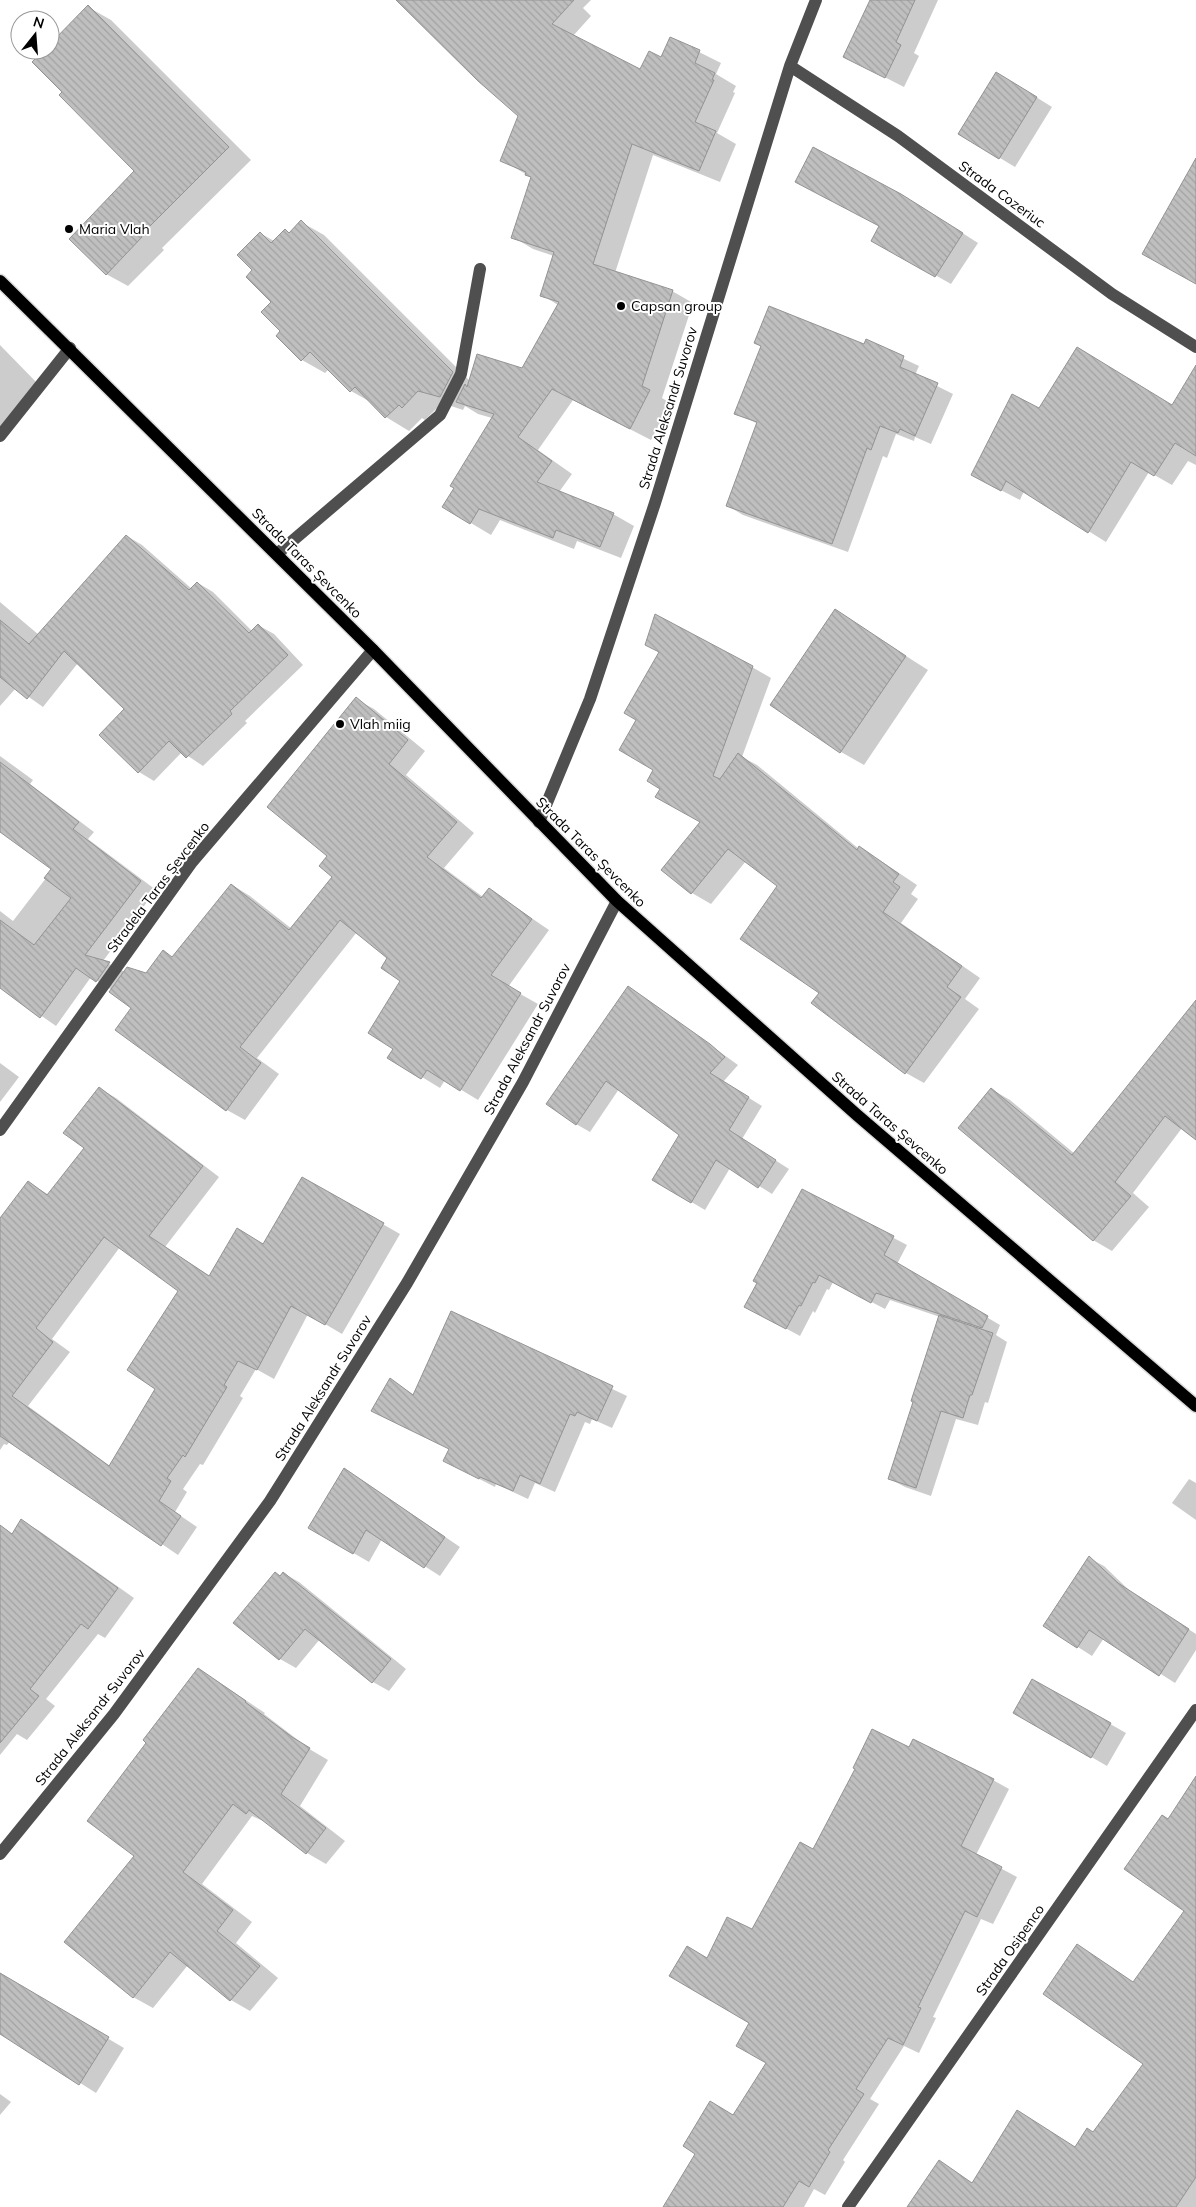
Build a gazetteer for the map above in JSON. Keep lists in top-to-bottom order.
{
  "streets": {
    "main road": ["Strada Taras Șevcenko"],
    "street": [
      "Strada Cozeriuc",
      "Strada Aleksandr Suvorov",
      "Stradela Taras Șevcenko",
      "Strada Osipenco"
    ]
  },
  "crossings": [
    ["Strada Cozeriuc", "Strada Aleksandr Suvorov"],
    ["Strada Aleksandr Suvorov", "Strada Taras Șevcenko"],
    ["Strada Taras Șevcenko", "Stradela Taras Șevcenko"]
  ],
  "places": ["Maria Vlah", "Capsan group", "Vlah miig"],
  "north": "top"
}
